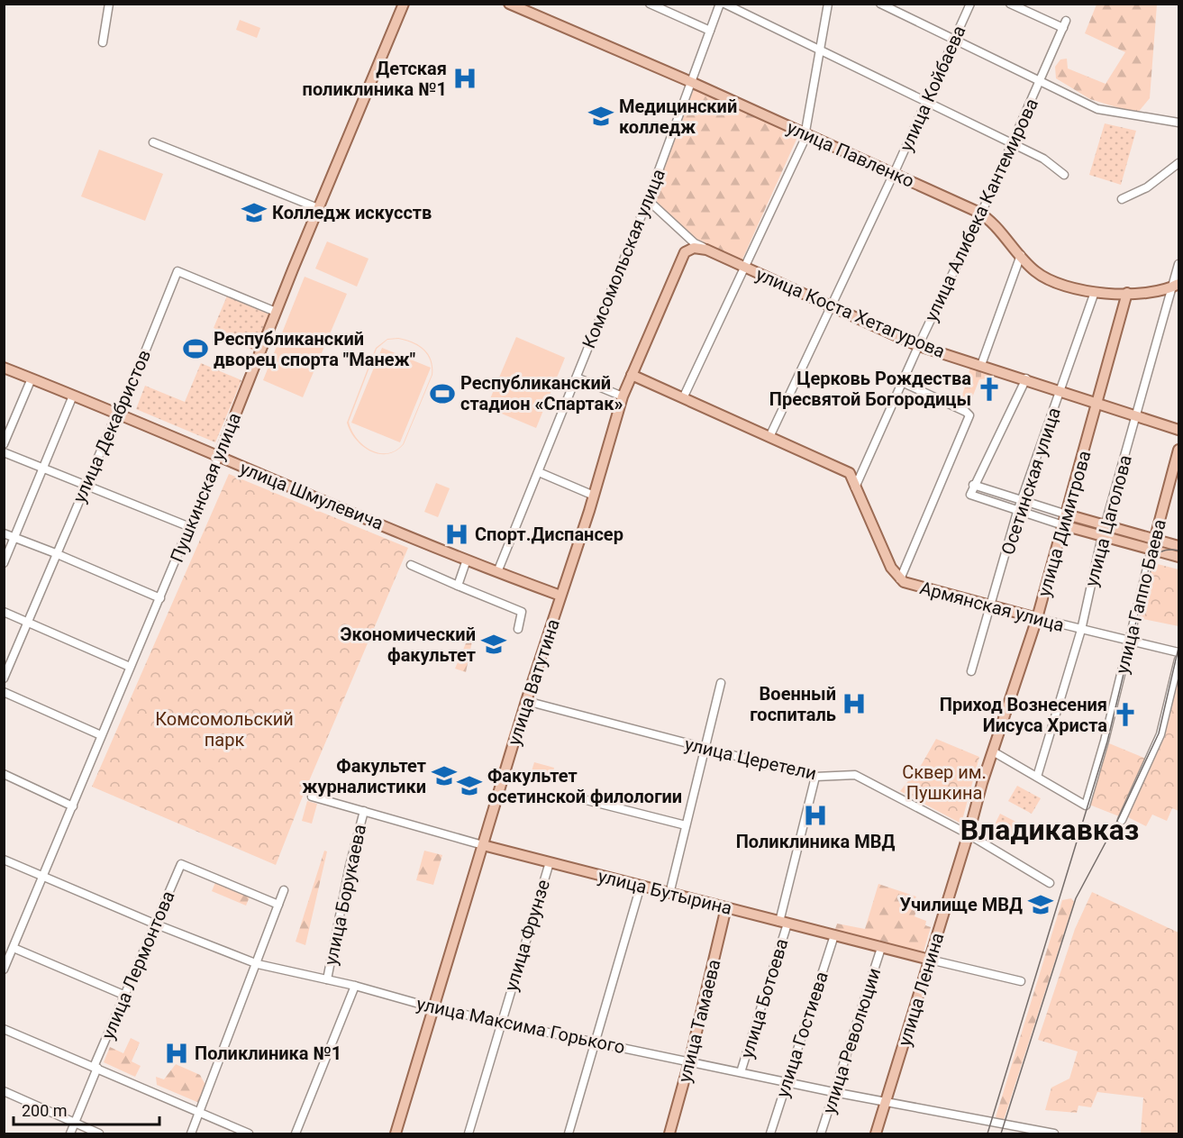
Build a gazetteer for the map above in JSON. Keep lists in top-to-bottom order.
{
  "streets": {
    "main road": [
      "улица Павленко",
      "улица Коста Хетагурова",
      "Пушкинская улица",
      "улица Шмулевича",
      "улица Димитрова",
      "улица Гаппо Баева",
      "Армянская улица",
      "улица Ватутина",
      "улица Бутырина",
      "улица Ленина",
      "улица Тамаева"
    ],
    "street": [
      "улица Койбаева",
      "улица Алибека Кантемирова",
      "Комсомольская улица",
      "улица Декабристов",
      "Осетинская улица",
      "улица Цаголова",
      "улица Церетели",
      "улица Борукаева",
      "улица Фрунзе",
      "улица Лермонтова",
      "улица Ботоева",
      "улица Максима Горького",
      "улица Гостиева",
      "улица Революции"
    ]
  },
  "crossings": [
    ["улица Койбаева", "улица Павленко"],
    ["улица Койбаева", "улица Коста Хетагурова"],
    ["улица Койбаева", "Армянская улица"],
    ["улица Павленко", "улица Алибека Кантемирова"],
    ["улица Павленко", "Комсомольская улица"],
    ["улица Павленко", "Осетинская улица"],
    ["улица Павленко", "улица Цаголова"],
    ["улица Павленко", "улица Димитрова"],
    ["улица Алибека Кантемирова", "улица Коста Хетагурова"],
    ["улица Алибека Кантемирова", "Армянская улица"],
    ["Комсомольская улица", "улица Коста Хетагурова"],
    ["Комсомольская улица", "улица Шмулевича"],
    ["улица Коста Хетагурова", "Осетинская улица"],
    ["улица Коста Хетагурова", "улица Цаголова"],
    ["улица Коста Хетагурова", "улица Димитрова"],
    ["улица Коста Хетагурова", "улица Ватутина"],
    ["улица Декабристов", "Пушкинская улица"],
    ["улица Декабристов", "улица Шмулевича"],
    ["Осетинская улица", "Армянская улица"],
    ["Пушкинская улица", "улица Шмулевича"],
    ["Пушкинская улица", "улица Максима Горького"],
    ["улица Шмулевича", "улица Ватутина"],
    ["улица Цаголова", "улица Гаппо Баева"],
    ["улица Цаголова", "Армянская улица"],
    ["улица Димитрова", "Армянская улица"],
    ["улица Димитрова", "улица Ленина"],
    ["улица Гаппо Баева", "Армянская улица"],
    ["Армянская улица", "улица Ватутина"],
    ["улица Ватутина", "улица Церетели"],
    ["улица Ватутина", "улица Бутырина"],
    ["улица Ватутина", "улица Максима Горького"],
    ["улица Церетели", "улица Ленина"],
    ["улица Церетели", "улица Ботоева"],
    ["улица Бутырина", "улица Борукаева"],
    ["улица Бутырина", "улица Фрунзе"],
    ["улица Бутырина", "улица Ленина"],
    ["улица Бутырина", "улица Ботоева"],
    ["улица Бутырина", "улица Тамаева"],
    ["улица Бутырина", "улица Гостиева"],
    ["улица Бутырина", "улица Революции"],
    ["улица Борукаева", "улица Максима Горького"],
    ["улица Фрунзе", "улица Максима Горького"],
    ["улица Лермонтова", "улица Максима Горького"],
    ["улица Ленина", "улица Максима Горького"],
    ["улица Ботоева", "улица Максима Горького"],
    ["улица Тамаева", "улица Максима Горького"],
    ["улица Максима Горького", "улица Гостиева"],
    ["улица Максима Горького", "улица Революции"]
  ],
  "districts": ["Владикавказ"],
  "parks": ["Комсомольский парк", "Сквер им. Пушкина"],
  "places": {
    "hospital": [
      "Детская поликлиника №1",
      "Спорт.Диспансер",
      "Военный госпиталь",
      "Поликлиника МВД",
      "Поликлиника №1"
    ],
    "school or university": [
      "Медицинский колледж",
      "Колледж искусств",
      "Экономический факультет",
      "Факультет журналистики",
      "Факультет осетинской филологии",
      "Училище МВД"
    ],
    "sports": ["Республиканский дворец спорта \"Манеж\"", "Республиканский стадион «Спартак»"],
    "church": ["Церковь Рождества Пресвятой Богородицы", "Приход Вознесения Иисуса Христа"]
  },
  "scale_bar": "200 m"
}
